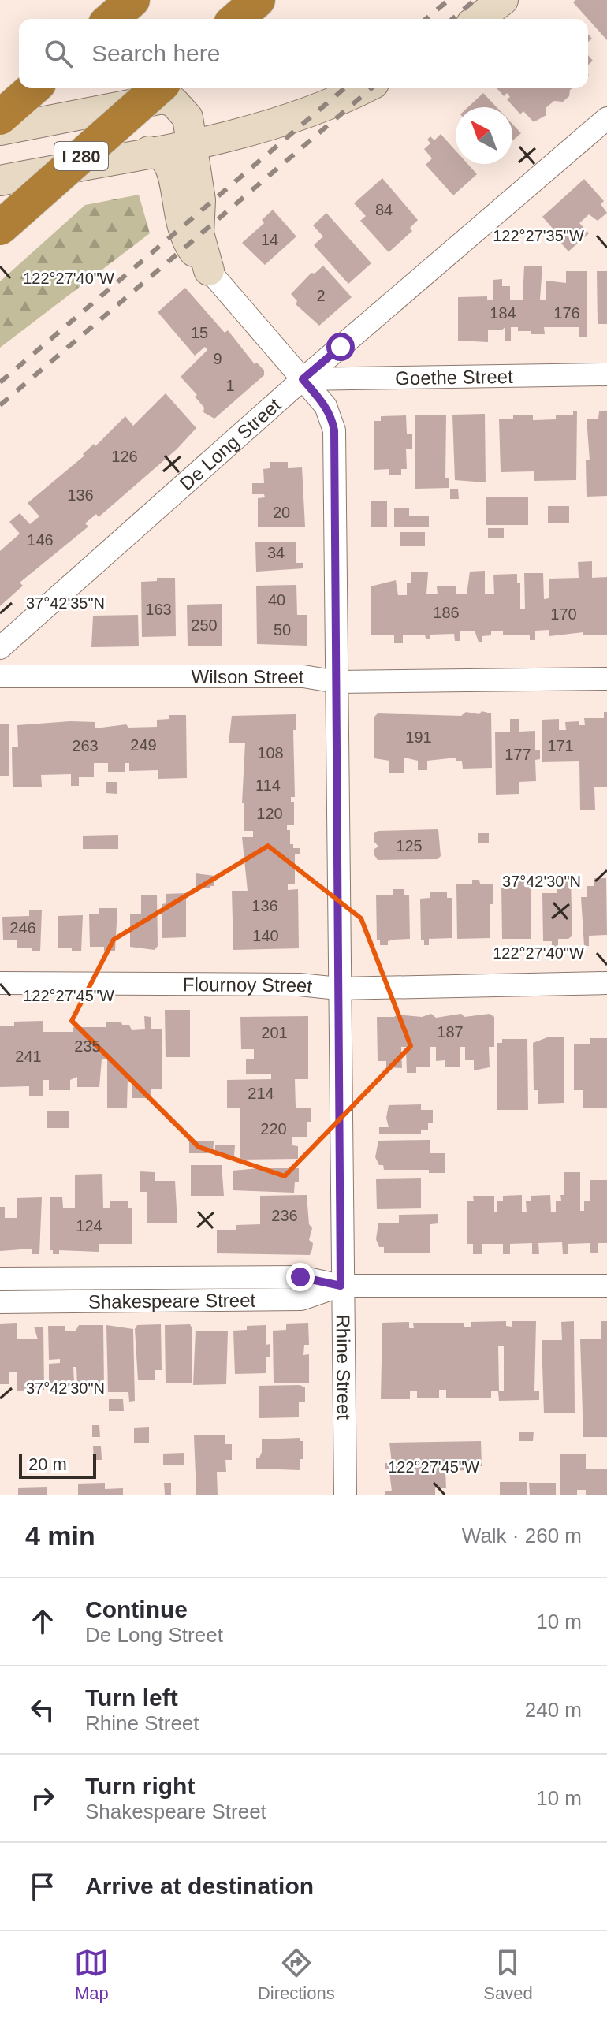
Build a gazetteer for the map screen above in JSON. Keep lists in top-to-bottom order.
{
  "streets": {
    "highway": ["I 280"],
    "street": [
      "Goethe Street",
      "De Long Street",
      "Wilson Street",
      "Flournoy Street",
      "Shakespeare Street",
      "Rhine Street"
    ]
  },
  "crossings": [
    ["Goethe Street", "De Long Street"],
    ["Goethe Street", "Rhine Street"],
    ["De Long Street", "Rhine Street"],
    ["Wilson Street", "Rhine Street"],
    ["Flournoy Street", "Rhine Street"],
    ["Shakespeare Street", "Rhine Street"]
  ],
  "house_numbers": [
    "84",
    "14",
    "2",
    "184",
    "176",
    "15",
    "9",
    "1",
    "126",
    "136",
    "20",
    "146",
    "34",
    "40",
    "163",
    "186",
    "170",
    "250",
    "50",
    "191",
    "249",
    "263",
    "171",
    "108",
    "177",
    "114",
    "120",
    "125",
    "136",
    "246",
    "140",
    "187",
    "201",
    "235",
    "241",
    "214",
    "220",
    "236",
    "124"
  ],
  "scale_bar": "20 m",
  "north": "top left",
  "page": {
    "search": "Search here",
    "scale": "20 m",
    "heading": ["4 min", "Walk · 260 m"],
    "list": [
      ["Continue", "De Long Street", "10 m"],
      ["Turn left", "Rhine Street", "240 m"],
      ["Turn right", "Shakespeare Street", "10 m"],
      "Arrive at destination"
    ],
    "nav": ["Map", "Directions", "Saved"]
  },
  "coordinates": [
    "122°27'35\"W",
    "122°27'40\"W",
    "37°42'35\"N",
    "37°42'30\"N",
    "122°27'45\"W"
  ]
}
